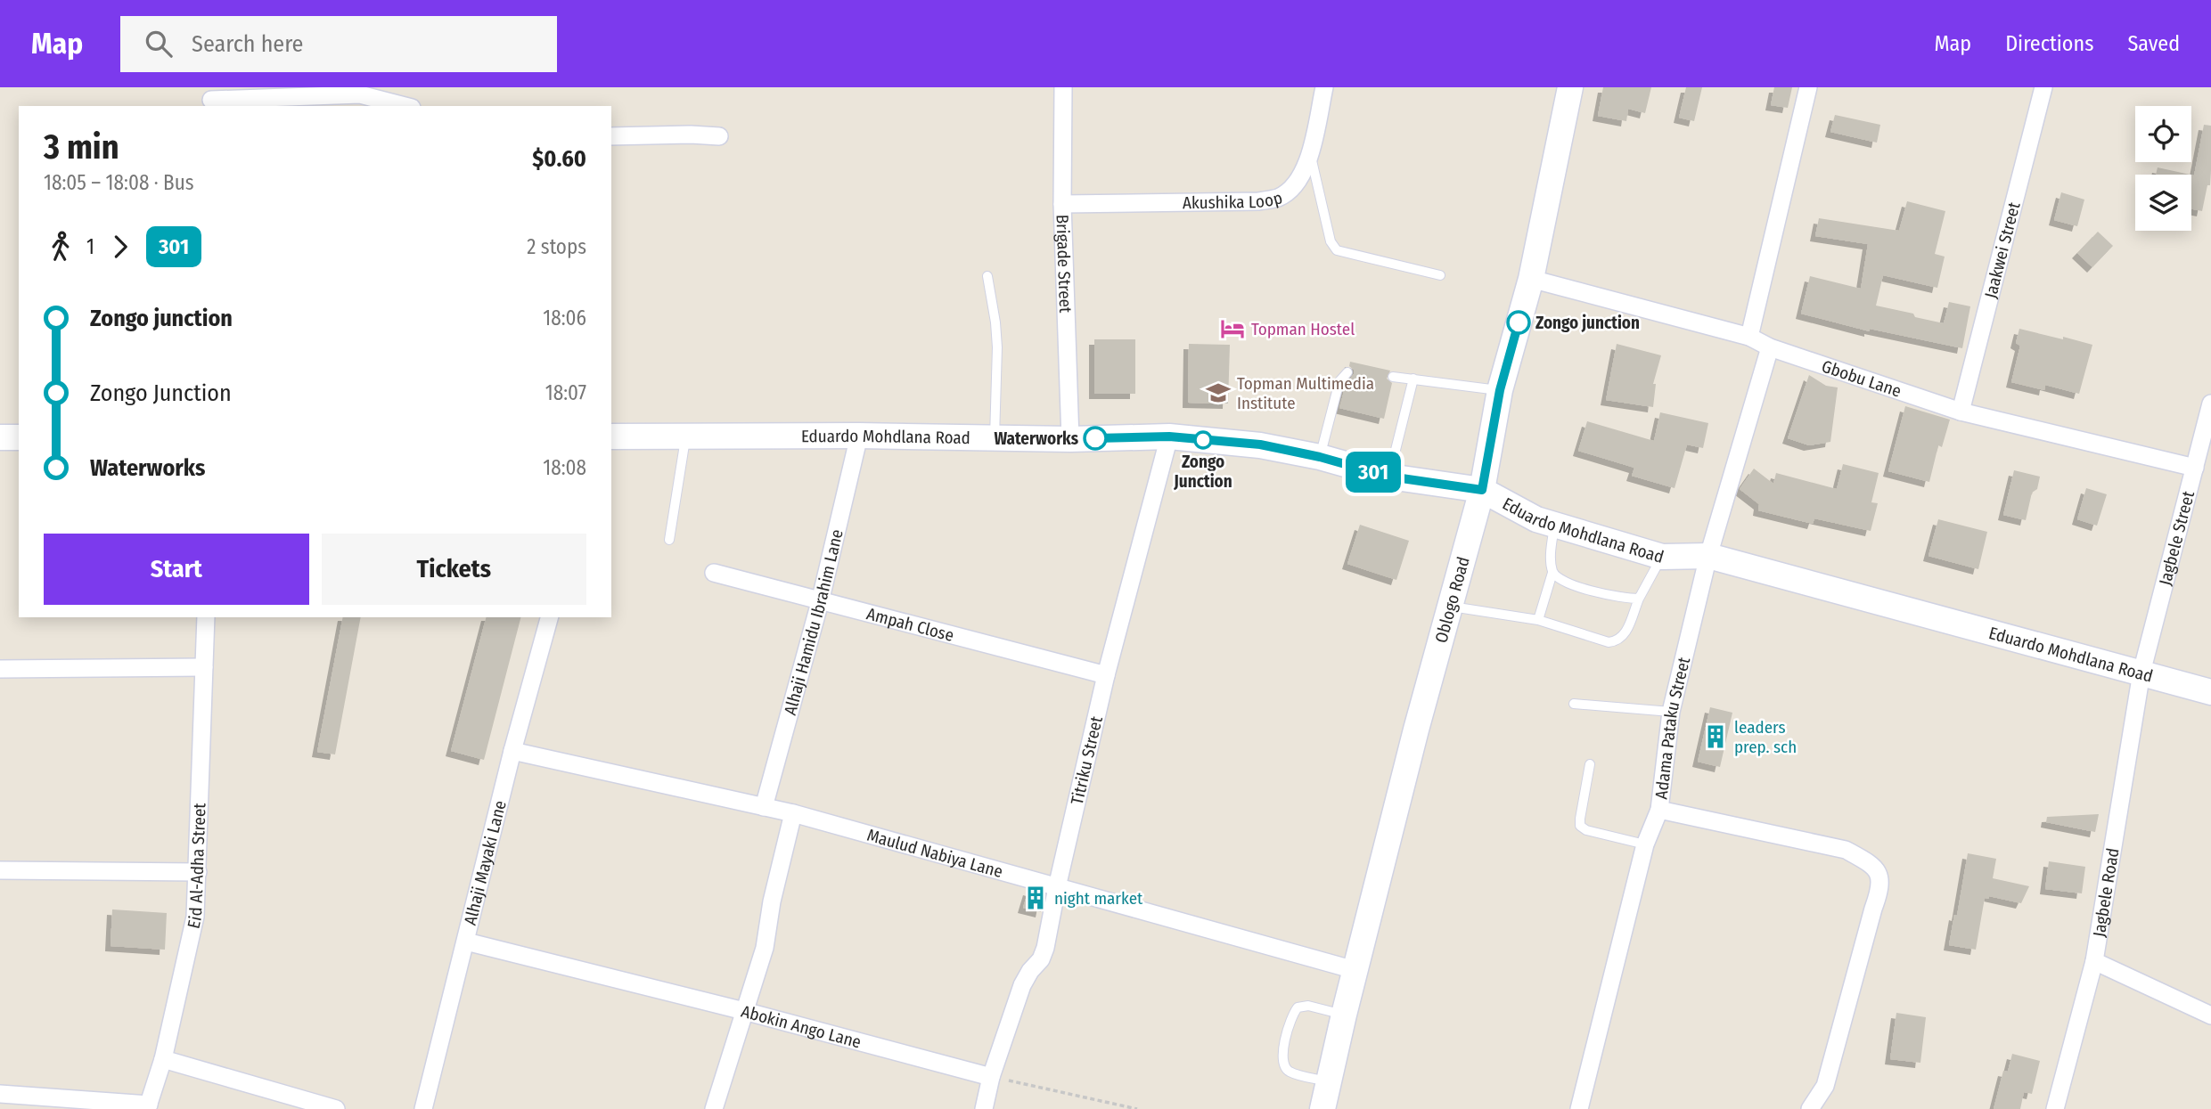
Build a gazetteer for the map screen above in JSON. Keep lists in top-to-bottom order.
{
  "streets": {
    "main road": ["Eduardo Mohdlana Road", "Oblogo Road"],
    "street": [
      "Akushika Loop",
      "Jaakwei Street",
      "Brigade Street",
      "Gbobu Lane",
      "Jagbele Street",
      "Alhaji Hamidu Ibrahim Lane",
      "Ampah Close",
      "Adama Pataku Street",
      "Titriku Street",
      "Maulud Nabiya Lane",
      "Alhaji Mayaki Lane",
      "Eid Al-Adha Street",
      "Jagbele Road",
      "Abokin Ango Lane"
    ]
  },
  "crossings": [
    ["Akushika Loop", "Brigade Street"],
    ["Jaakwei Street", "Gbobu Lane"],
    ["Brigade Street", "Eduardo Mohdlana Road"],
    ["Gbobu Lane", "Jagbele Street"],
    ["Gbobu Lane", "Oblogo Road"],
    ["Gbobu Lane", "Adama Pataku Street"],
    ["Eduardo Mohdlana Road", "Jagbele Street"],
    ["Eduardo Mohdlana Road", "Oblogo Road"],
    ["Eduardo Mohdlana Road", "Alhaji Hamidu Ibrahim Lane"],
    ["Eduardo Mohdlana Road", "Adama Pataku Street"],
    ["Eduardo Mohdlana Road", "Titriku Street"],
    ["Eduardo Mohdlana Road", "Jagbele Road"],
    ["Jagbele Street", "Jagbele Road"],
    ["Oblogo Road", "Maulud Nabiya Lane"],
    ["Alhaji Hamidu Ibrahim Lane", "Ampah Close"],
    ["Alhaji Hamidu Ibrahim Lane", "Maulud Nabiya Lane"],
    ["Ampah Close", "Titriku Street"],
    ["Titriku Street", "Maulud Nabiya Lane"],
    ["Titriku Street", "Abokin Ango Lane"],
    ["Maulud Nabiya Lane", "Alhaji Mayaki Lane"],
    ["Alhaji Mayaki Lane", "Abokin Ango Lane"]
  ],
  "places": {
    "other": ["Zongo junction", "Waterworks", "Zongo Junction"],
    "hotel": ["Topman Hostel"],
    "school or university": ["Topman Multimedia Institute"],
    "building": ["leaders prep. sch", "night market"]
  },
  "lines": ["bus line 301"],
  "page": {
    "header": "Map",
    "search": "Search here",
    "nav": ["Map", "Directions", "Saved"],
    "on_map": "301",
    "heading": ["3 min", "18:05 – 18:08 · Bus", "$0.60"],
    "legs": ["1", "301", "2 stops"],
    "list": [
      {
        "name": "Zongo junction",
        "value": "18:06"
      },
      {
        "name": "Zongo Junction",
        "value": "18:07"
      },
      {
        "name": "Waterworks",
        "value": "18:08"
      }
    ],
    "buttons": ["Start", "Tickets"]
  }
}
